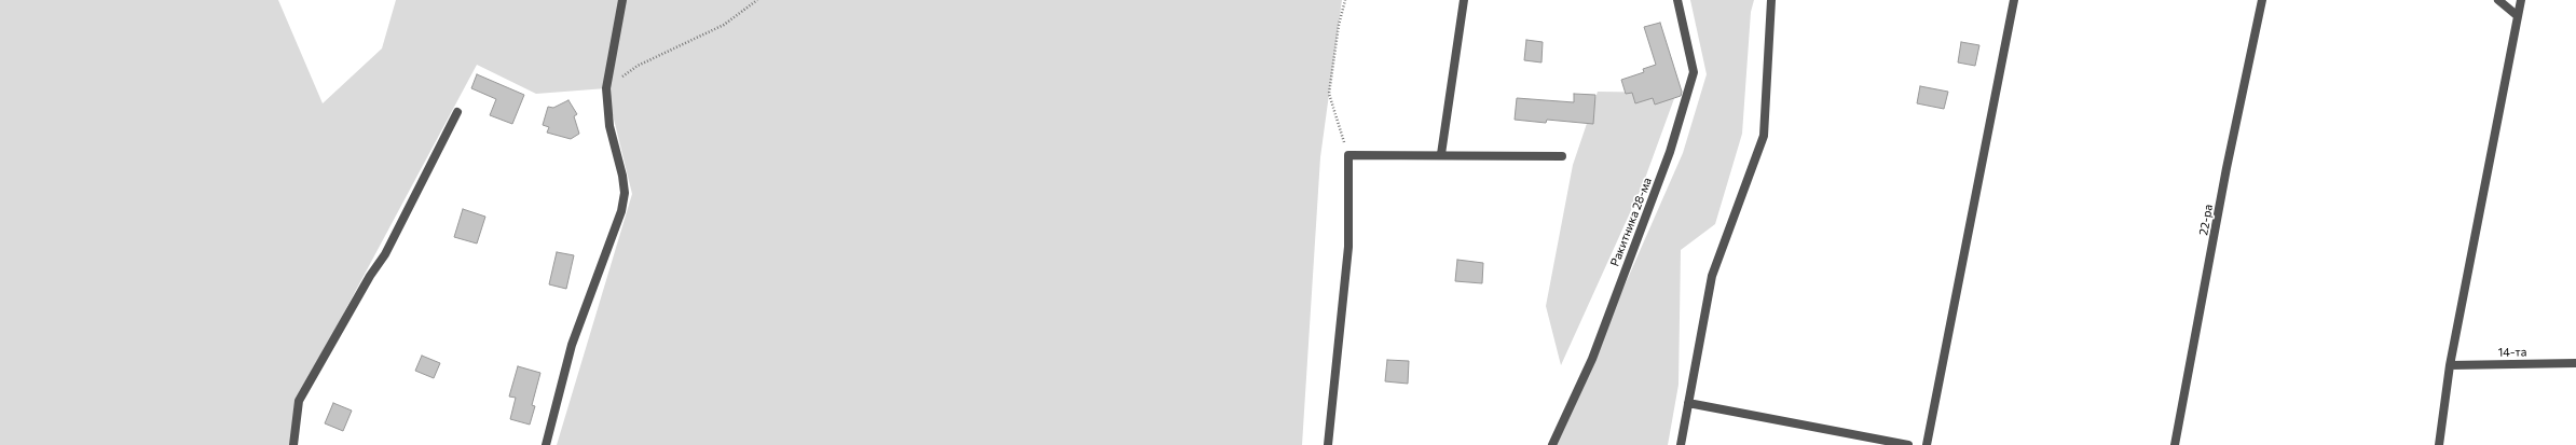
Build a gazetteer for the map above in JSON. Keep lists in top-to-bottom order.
{
  "streets": {
    "street": ["22-ра", "Ракитника 28-ма", "14-та"]
  }
}
